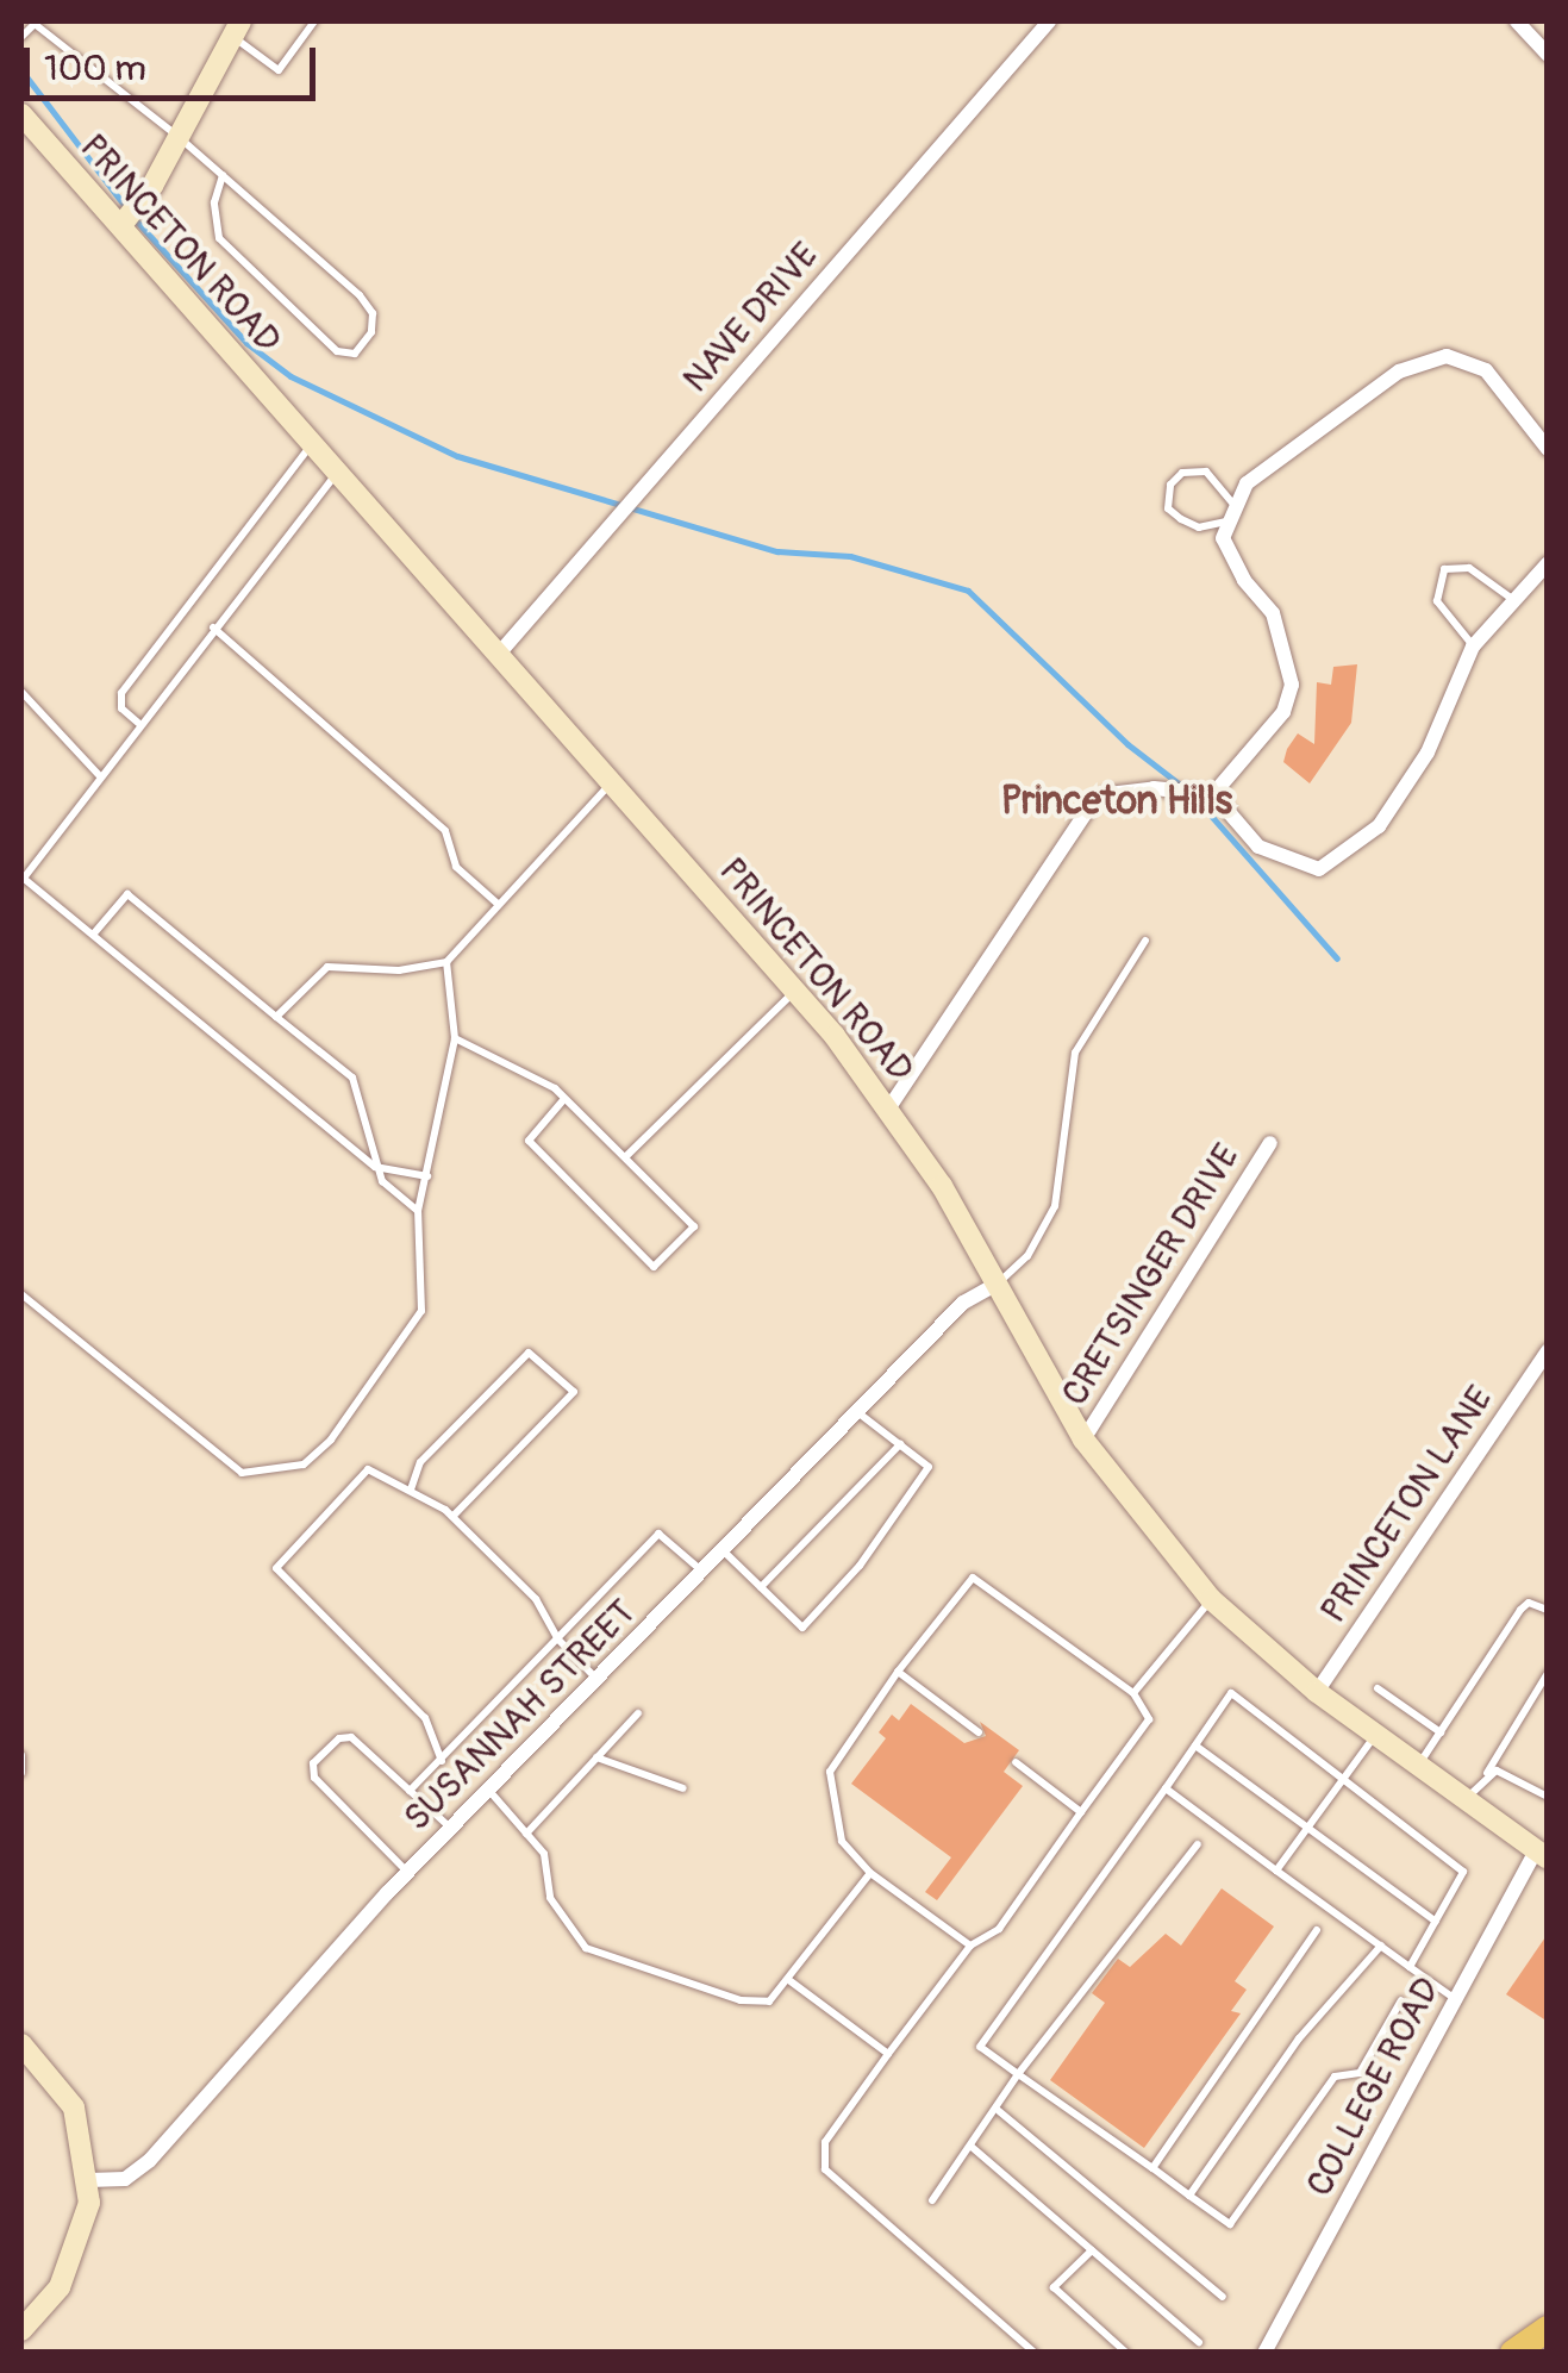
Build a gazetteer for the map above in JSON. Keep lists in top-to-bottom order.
{
  "streets": {
    "street": [
      "PRINCETON ROAD",
      "NAVE DRIVE",
      "CRETSINGER DRIVE",
      "PRINCETON LANE",
      "SUSANNAH STREET",
      "COLLEGE ROAD"
    ]
  },
  "crossings": [
    ["PRINCETON ROAD", "NAVE DRIVE"],
    ["PRINCETON ROAD", "CRETSINGER DRIVE"],
    ["PRINCETON ROAD", "PRINCETON LANE"],
    ["PRINCETON ROAD", "SUSANNAH STREET"],
    ["PRINCETON ROAD", "COLLEGE ROAD"]
  ],
  "districts": ["Princeton Hills"],
  "scale_bar": "100 m"
}
